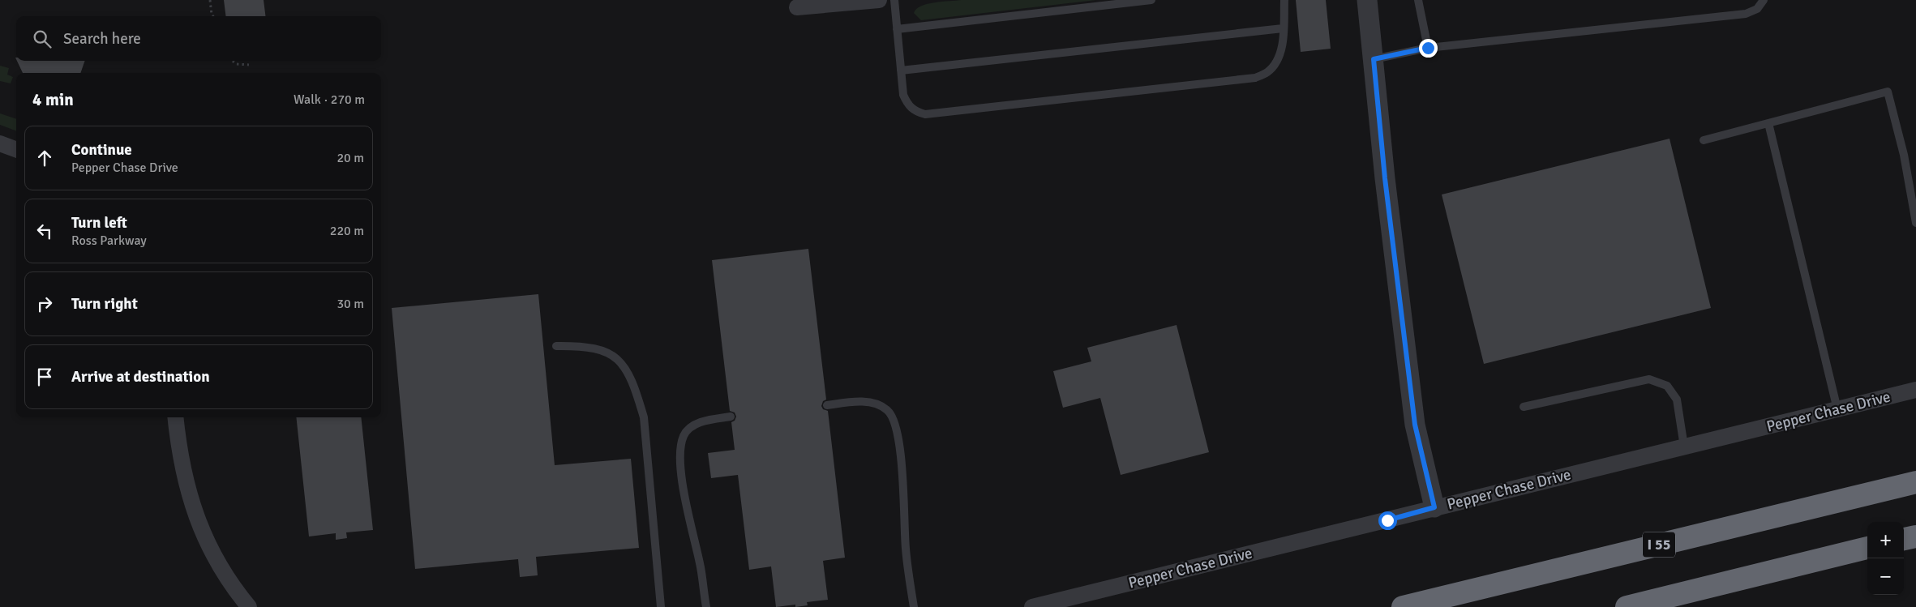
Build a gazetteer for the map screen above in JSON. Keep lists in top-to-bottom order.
{
  "streets": {
    "highway": ["I 55"],
    "street": ["Pepper Chase Drive"]
  },
  "page": {
    "search": "Search here",
    "heading": ["4 min", "Walk · 270 m"],
    "list": [
      ["Continue", "Pepper Chase Drive", "20 m"],
      ["Turn left", "Ross Parkway", "220 m"],
      ["Turn right", "30 m"],
      "Arrive at destination"
    ],
    "map_buttons": ["+", "−"]
  }
}
